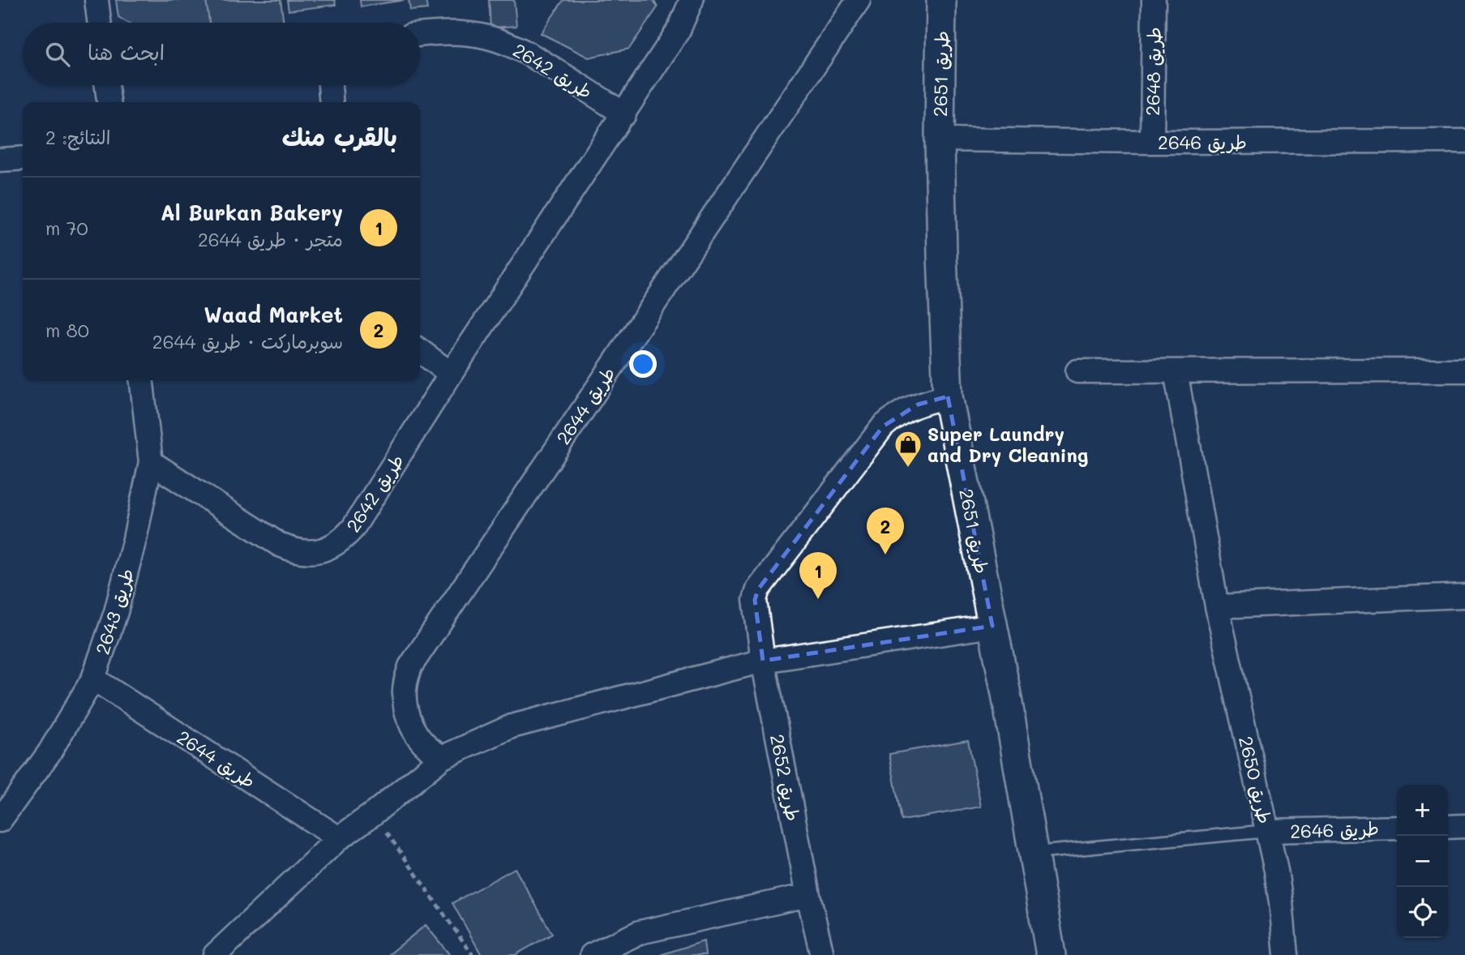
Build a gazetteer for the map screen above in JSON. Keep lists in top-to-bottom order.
{
  "streets": {
    "street": [
      "طريق 2642",
      "طريق 2648",
      "طريق 2651",
      "طريق 2646",
      "طريق 2644",
      "طريق 2643",
      "طريق 2652",
      "طريق 2650"
    ]
  },
  "crossings": [
    ["طريق 2642", "طريق 2643"],
    ["طريق 2648", "طريق 2646"],
    ["طريق 2651", "طريق 2646"],
    ["طريق 2646", "طريق 2650"],
    ["طريق 2644", "طريق 2643"]
  ],
  "places": {
    "shop": ["Super Laundry and Dry Cleaning"]
  },
  "page": {
    "search": "ابحث هنا",
    "heading": ["بالقرب منك", "النتائج: 2"],
    "list": [
      {
        "mark": "1",
        "name": "Al Burkan Bakery",
        "note": "متجر · طريق 2644",
        "value": "70 m"
      },
      {
        "mark": "2",
        "name": "Waad Market",
        "note": "سوبرماركت · طريق 2644",
        "value": "80 m"
      }
    ],
    "pins": ["2", "1"],
    "map_buttons": ["+", "−"]
  }
}
